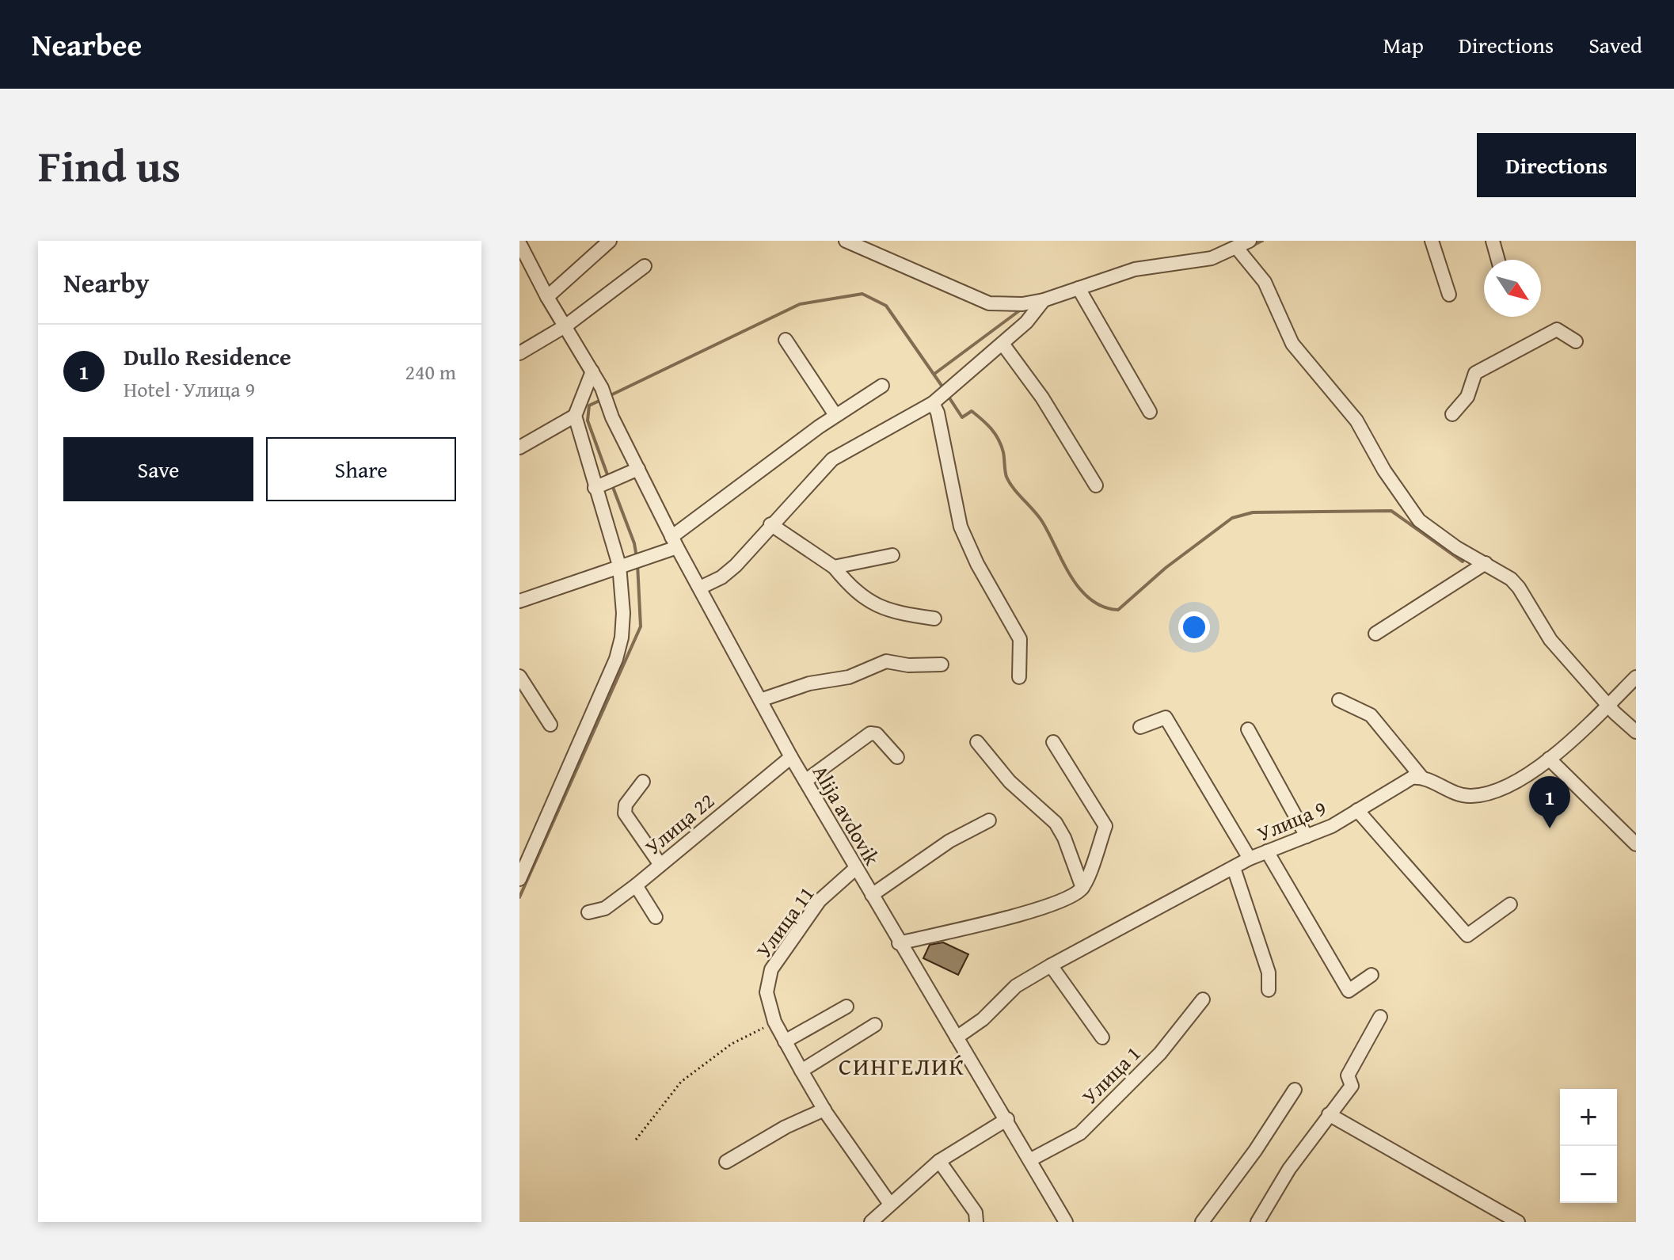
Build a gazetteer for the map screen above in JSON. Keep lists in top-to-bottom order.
{
  "streets": {
    "street": [
      "Alija avdovik",
      "Улица 9",
      "Улица 22",
      "Улица 11",
      "Улица 1"
    ]
  },
  "crossings": [
    ["Alija avdovik", "Улица 9"],
    ["Alija avdovik", "Улица 22"],
    ["Alija avdovik", "Улица 11"],
    ["Alija avdovik", "Улица 1"]
  ],
  "districts": ["СИНГЕЛИЌ"],
  "north": "bottom right",
  "page": {
    "header": "Nearbee",
    "nav": ["Map", "Directions", "Saved"],
    "title": "Find us",
    "buttons": [
      "Directions",
      ["Save", "Share"]
    ],
    "heading": "Nearby",
    "list": [
      {
        "mark": "1",
        "name": "Dullo Residence",
        "note": "Hotel · Улица 9",
        "value": "240 m"
      }
    ],
    "pins": "1",
    "map_buttons": ["+", "−"]
  }
}
